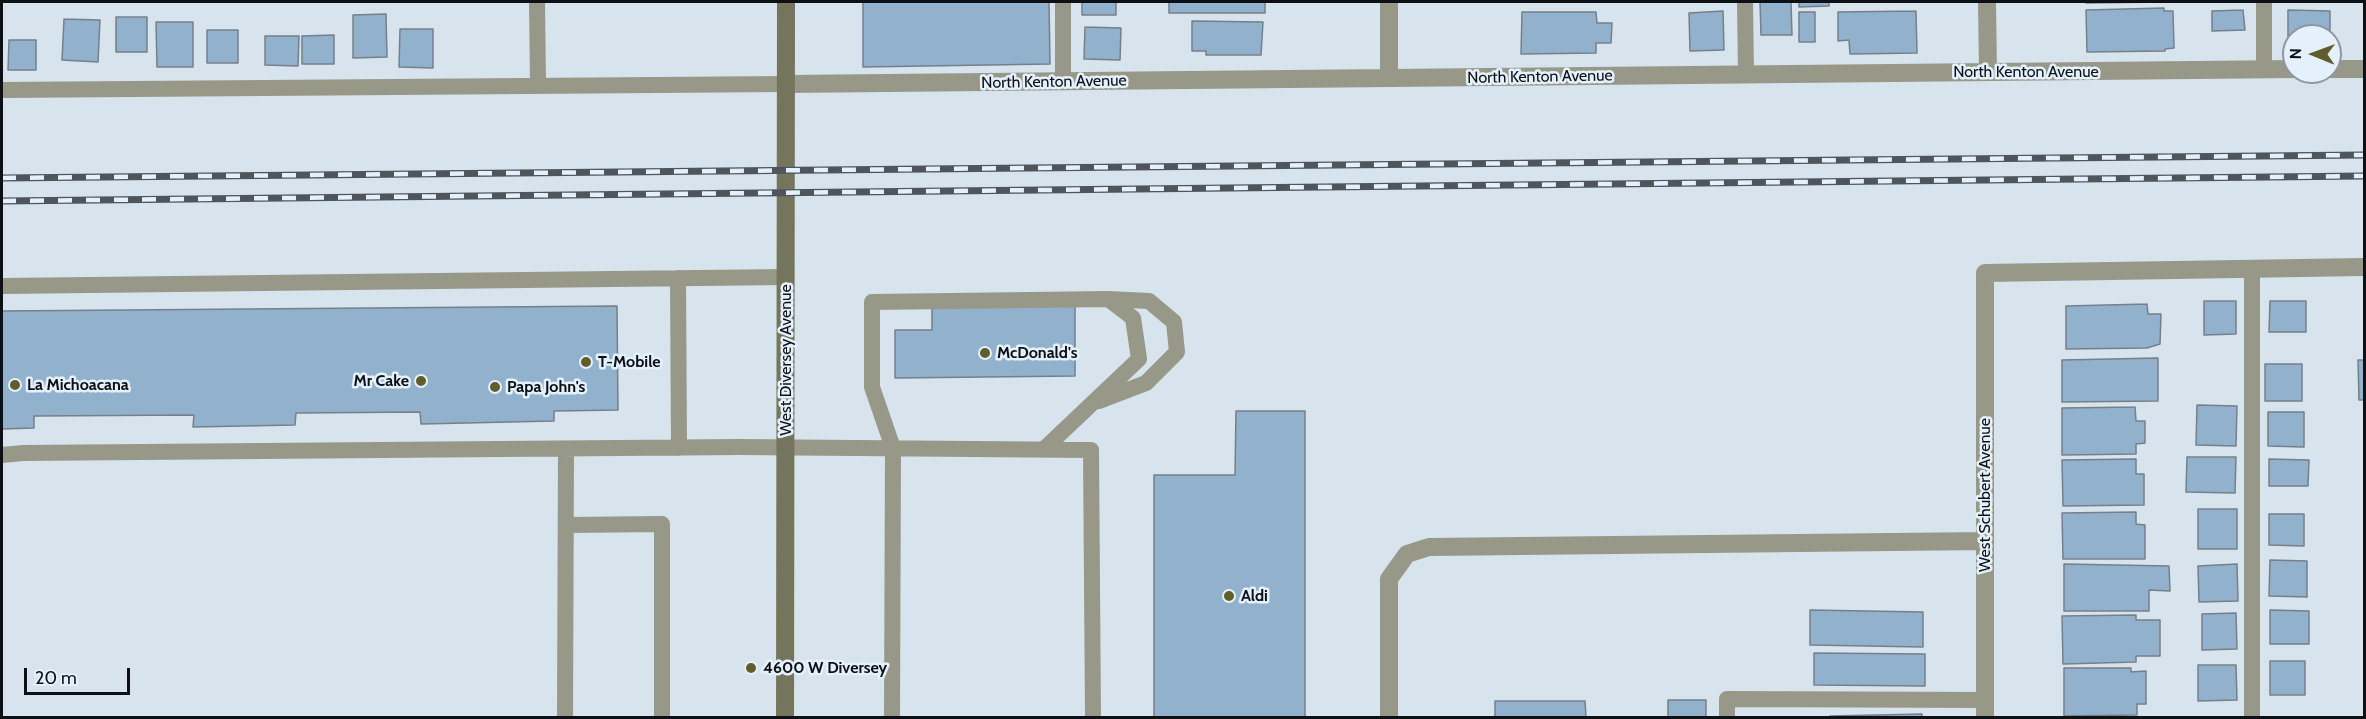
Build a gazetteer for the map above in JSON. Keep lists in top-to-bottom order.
{
  "streets": {
    "main road": ["West Diversey Avenue"],
    "street": ["North Kenton Avenue", "West Schubert Avenue"]
  },
  "crossings": [
    ["North Kenton Avenue", "West Diversey Avenue"]
  ],
  "places": [
    "McDonald's",
    "T-Mobile",
    "Mr Cake",
    "La Michoacana",
    "Papa John's",
    "Aldi",
    "4600 W Diversey"
  ],
  "scale_bar": "20 m",
  "north": "left"
}
